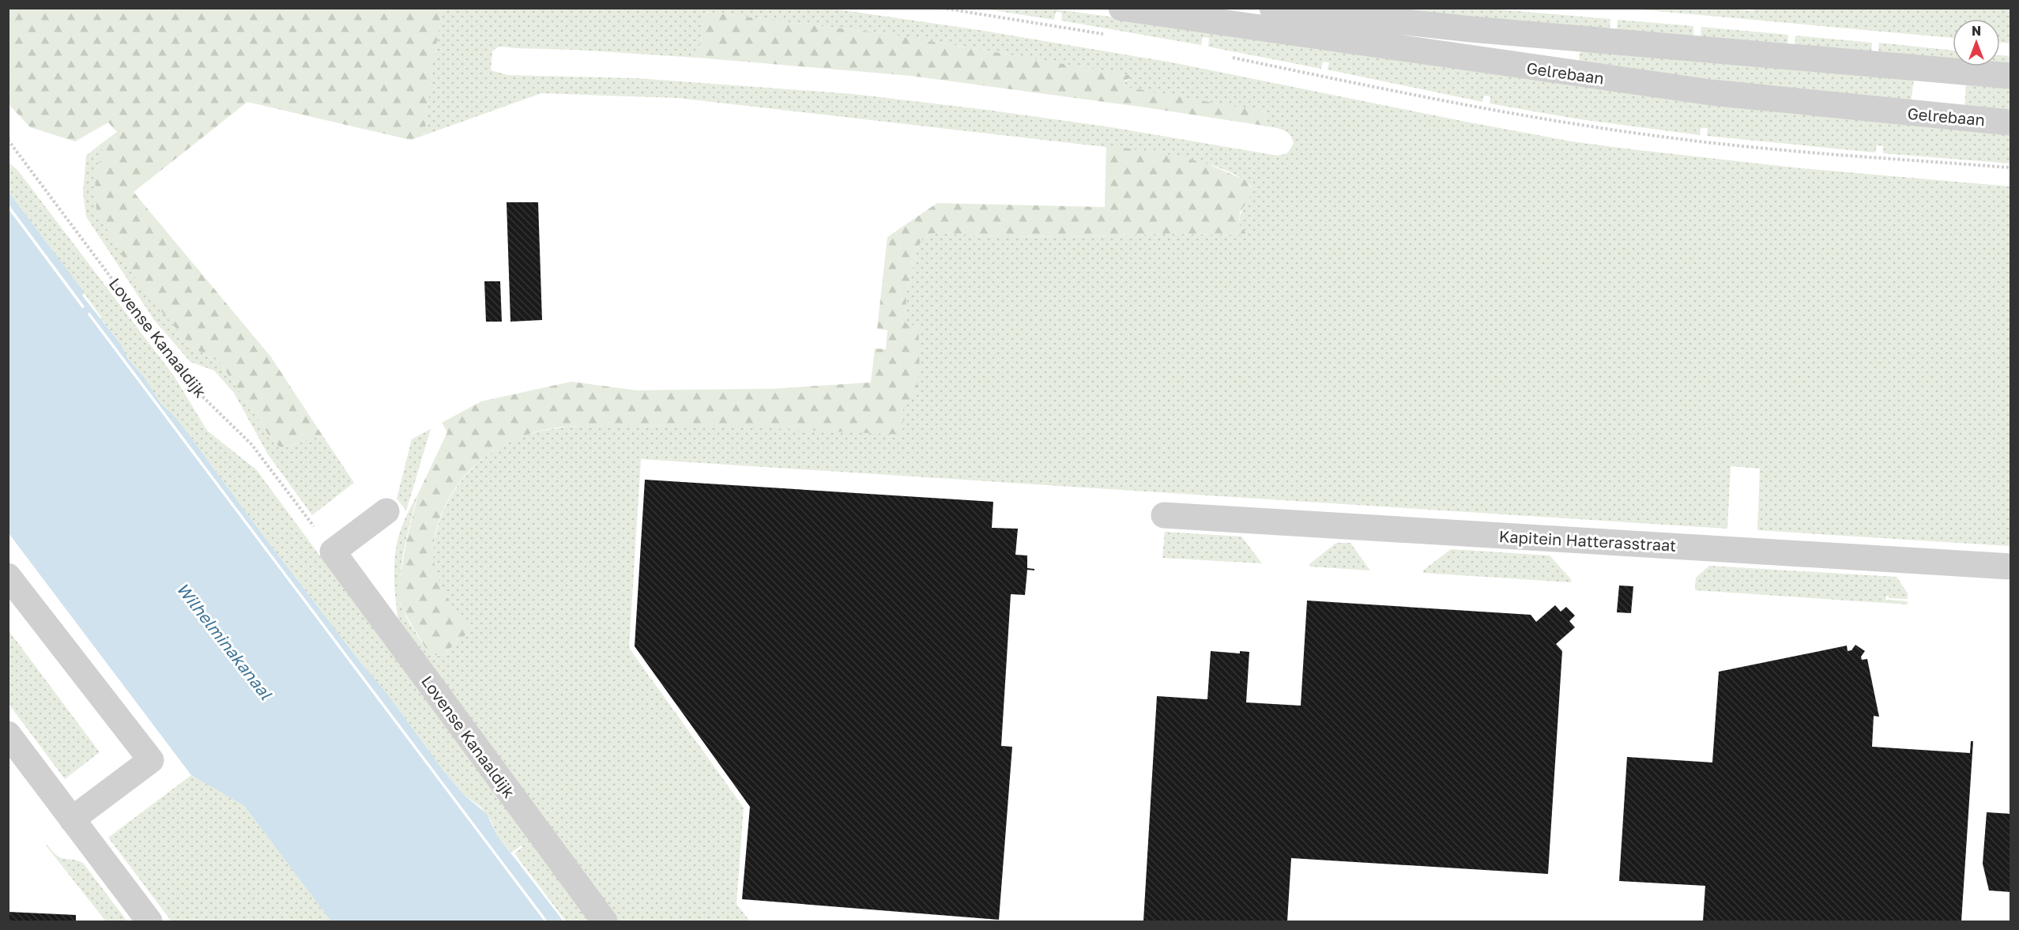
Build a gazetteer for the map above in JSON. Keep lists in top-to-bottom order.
{
  "streets": {
    "street": ["Gelrebaan", "Lovense Kanaaldijk", "Kapitein Hatterasstraat"]
  },
  "water": ["Wilhelminakanaal"],
  "north": "top"
}
